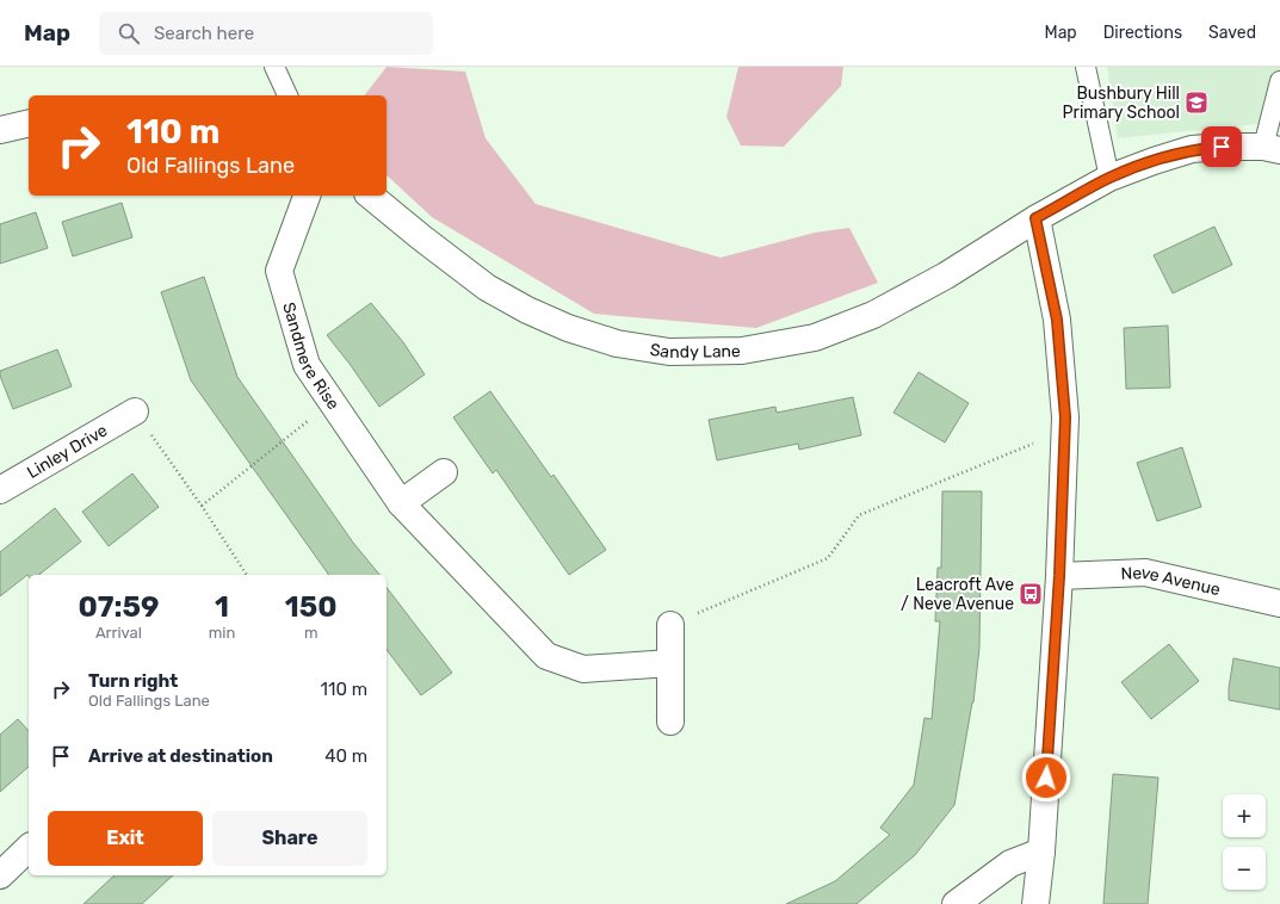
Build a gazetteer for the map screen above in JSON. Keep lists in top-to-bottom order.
{
  "streets": {
    "street": [
      "Sandy Lane",
      "Sandmere Rise",
      "Linley Drive",
      "Neve Avenue"
    ]
  },
  "places": {
    "school or university": ["Bushbury Hill Primary School"],
    "bus stop": ["Leacroft Ave / Neve Avenue"]
  },
  "page": {
    "header": "Map",
    "search": "Search here",
    "nav": ["Map", "Directions", "Saved"],
    "turn": ["110 m", "Old Fallings Lane"],
    "eta": [
      "07:59",
      "Arrival",
      "1",
      "min",
      "150",
      "m"
    ],
    "list": [
      {
        "name": "Turn right",
        "note": "Old Fallings Lane",
        "value": "110 m"
      },
      {
        "name": "Arrive at destination",
        "value": "40 m"
      }
    ],
    "map_buttons": ["+", "−"],
    "buttons": ["Exit", "Share"]
  }
}
